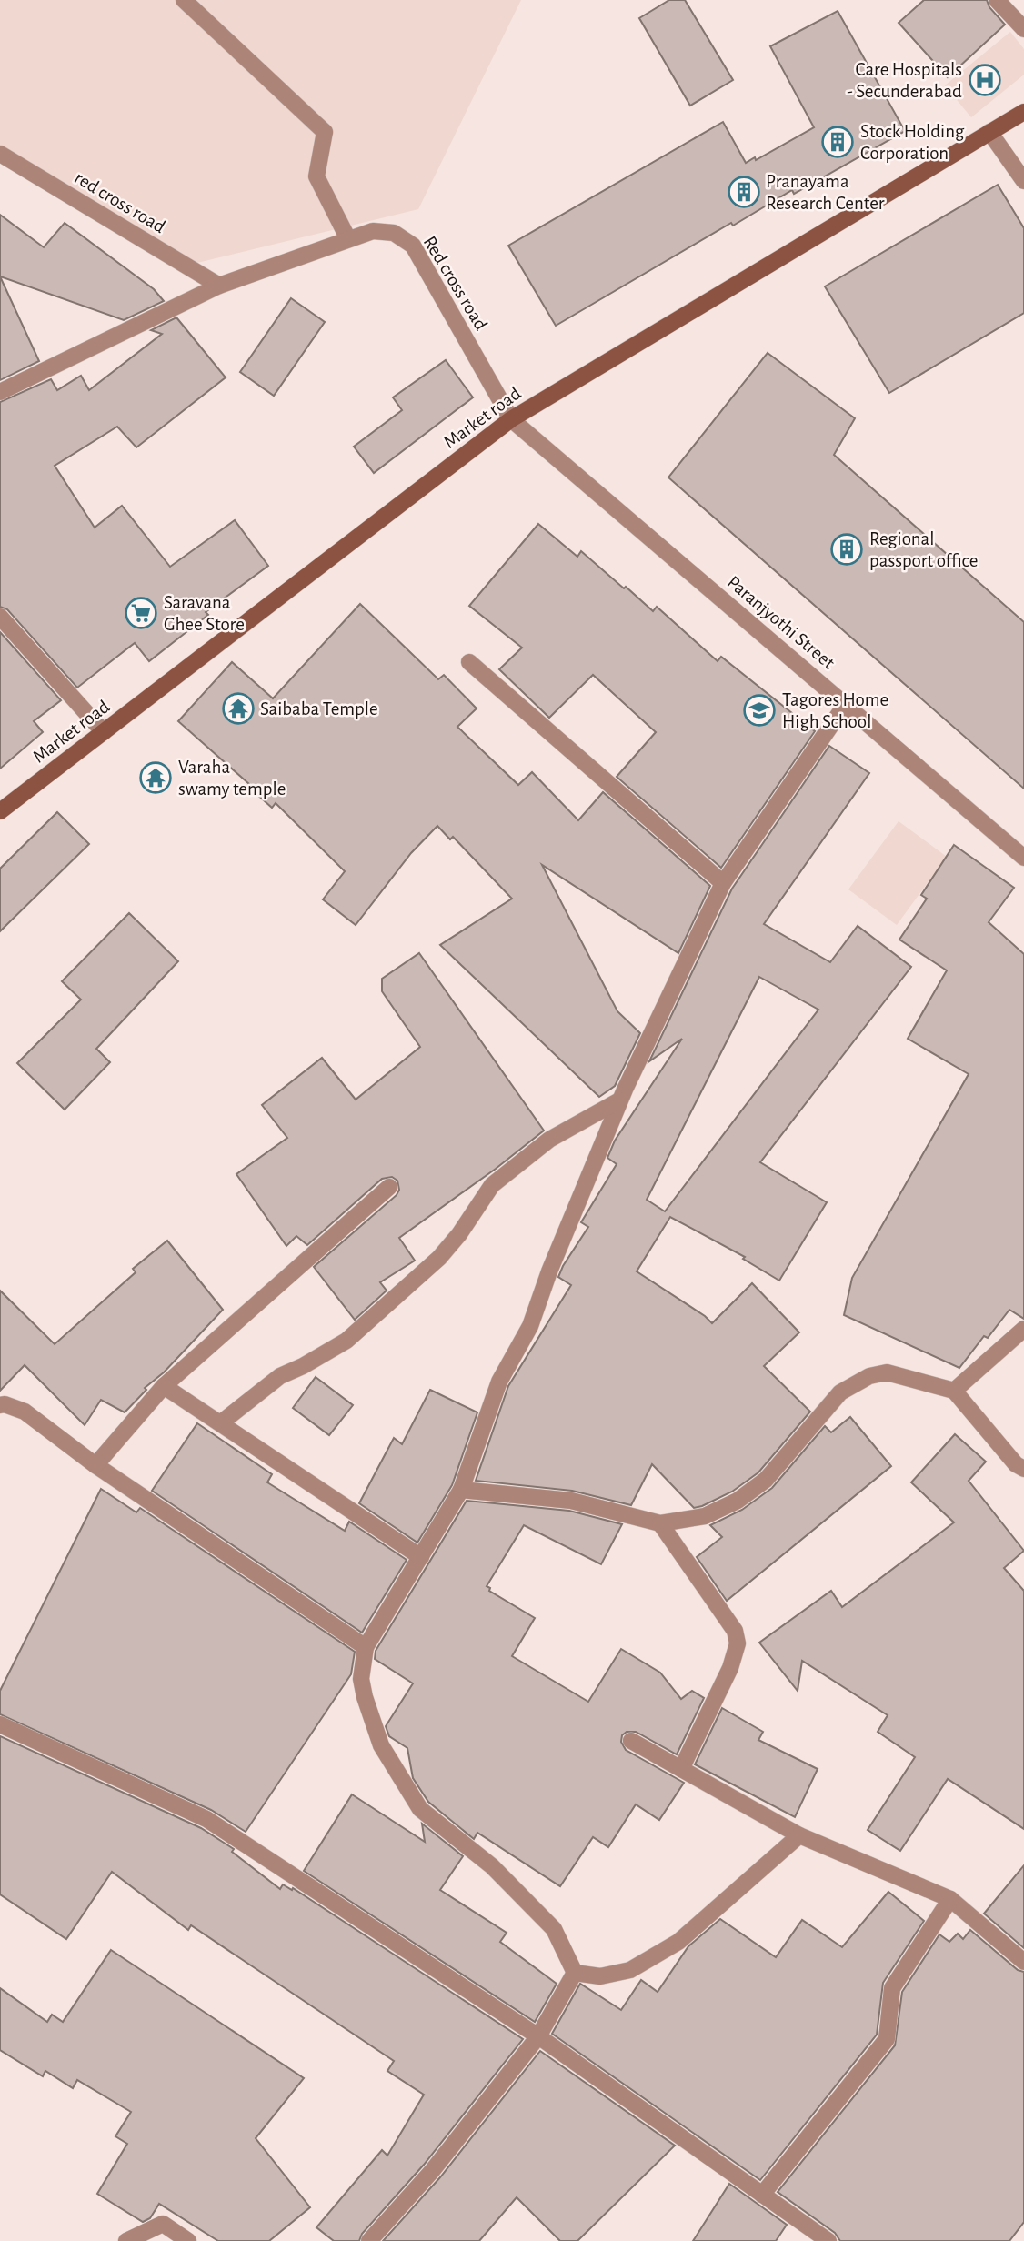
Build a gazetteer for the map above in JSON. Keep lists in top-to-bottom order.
{
  "streets": {
    "street": [
      "red cross road",
      "Red cross road",
      "Market road",
      "Paranjyothi Street"
    ]
  },
  "crossings": [
    ["red cross road", "Red cross road"],
    ["Red cross road", "Market road"],
    ["Red cross road", "Paranjyothi Street"],
    ["Market road", "Paranjyothi Street"]
  ],
  "places": {
    "hospital": ["Care Hospitals - Secunderabad"],
    "building": ["Stock Holding Corporation", "Pranayama Research Center", "Regional passport office"],
    "supermarket": ["Saravana Ghee Store"],
    "temple": ["Saibaba Temple", "Varaha swamy temple"],
    "school or university": ["Tagores Home High School"]
  }
}
